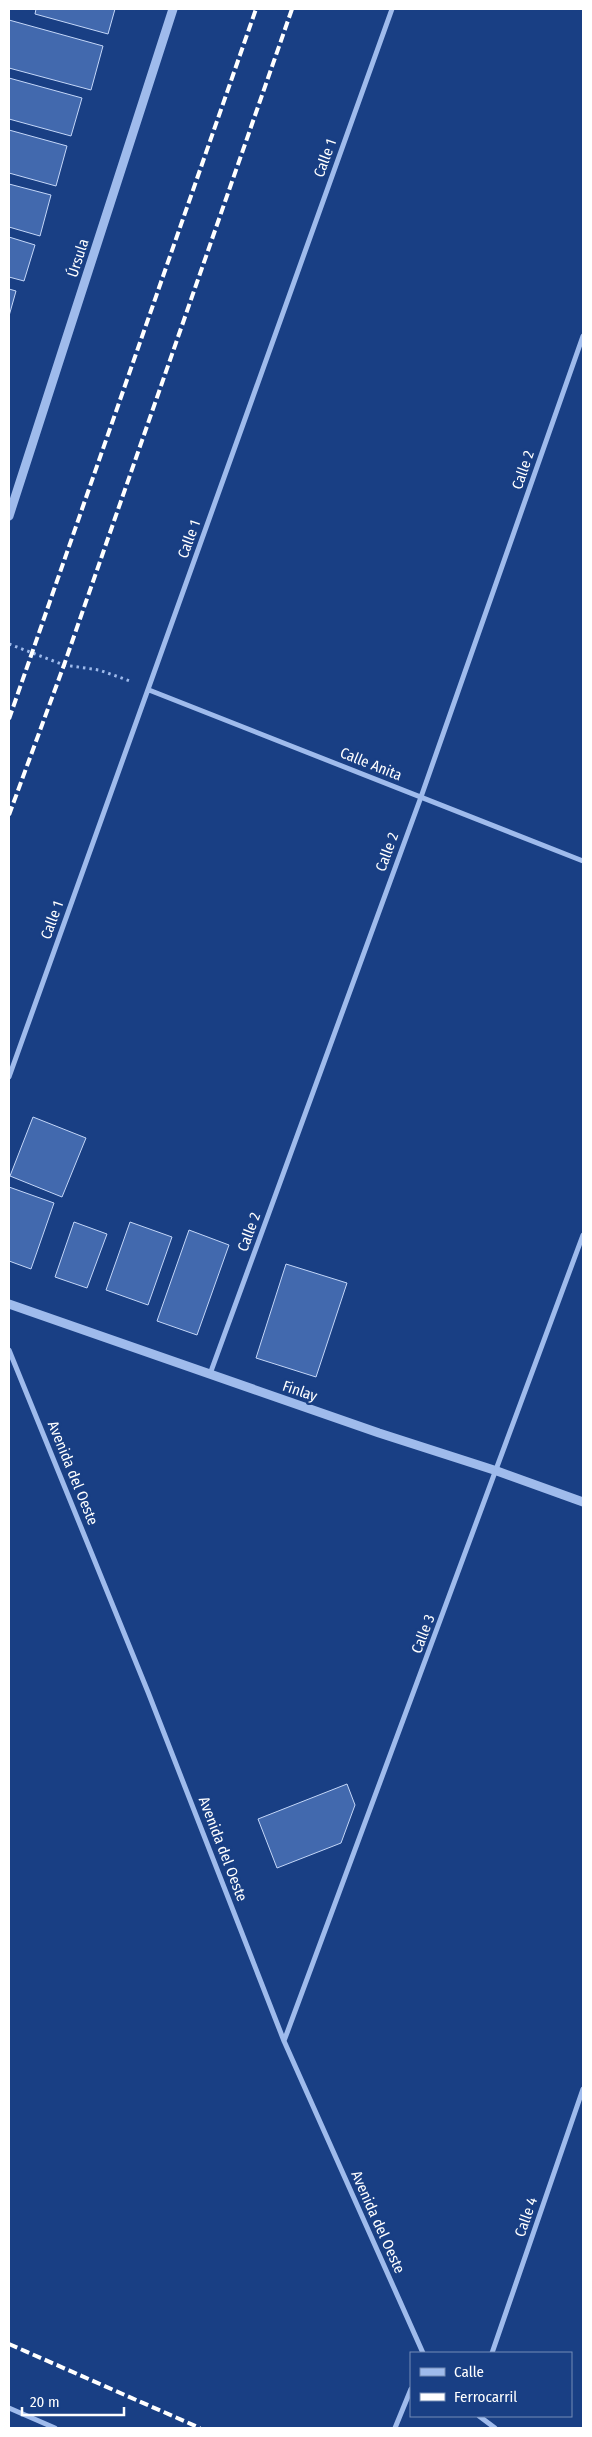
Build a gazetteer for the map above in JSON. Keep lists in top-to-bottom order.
{
  "streets": {
    "street": [
      "Calle 1",
      "Úrsula",
      "Calle 2",
      "Calle Anita",
      "Finlay",
      "Avenida del Oeste",
      "Calle 3",
      "Calle 4"
    ]
  },
  "crossings": [
    ["Calle 1", "Calle Anita"],
    ["Calle 2", "Calle Anita"],
    ["Calle 2", "Finlay"],
    ["Finlay", "Calle 3"],
    ["Avenida del Oeste", "Calle 3"]
  ],
  "legend": ["Calle", "Ferrocarril"],
  "scale_bar": "20 m"
}
